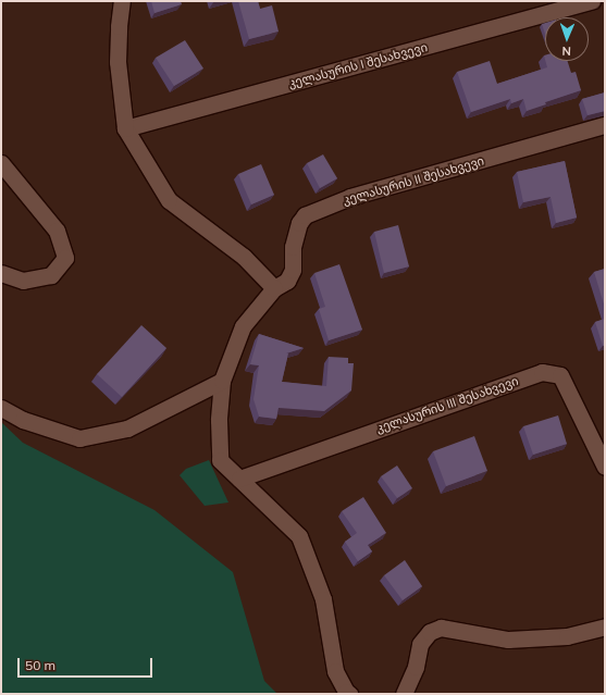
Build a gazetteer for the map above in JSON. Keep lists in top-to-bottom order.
{
  "streets": {
    "street": ["კელასურის I შესახვევი", "კელასურის II შესახვევი", "კელასურის III შესახვევი"]
  },
  "crossings": [
    ["კელასურის II შესახვევი", "კელასურის III შესახვევი"]
  ],
  "scale_bar": "50 m",
  "north": "bottom"
}
